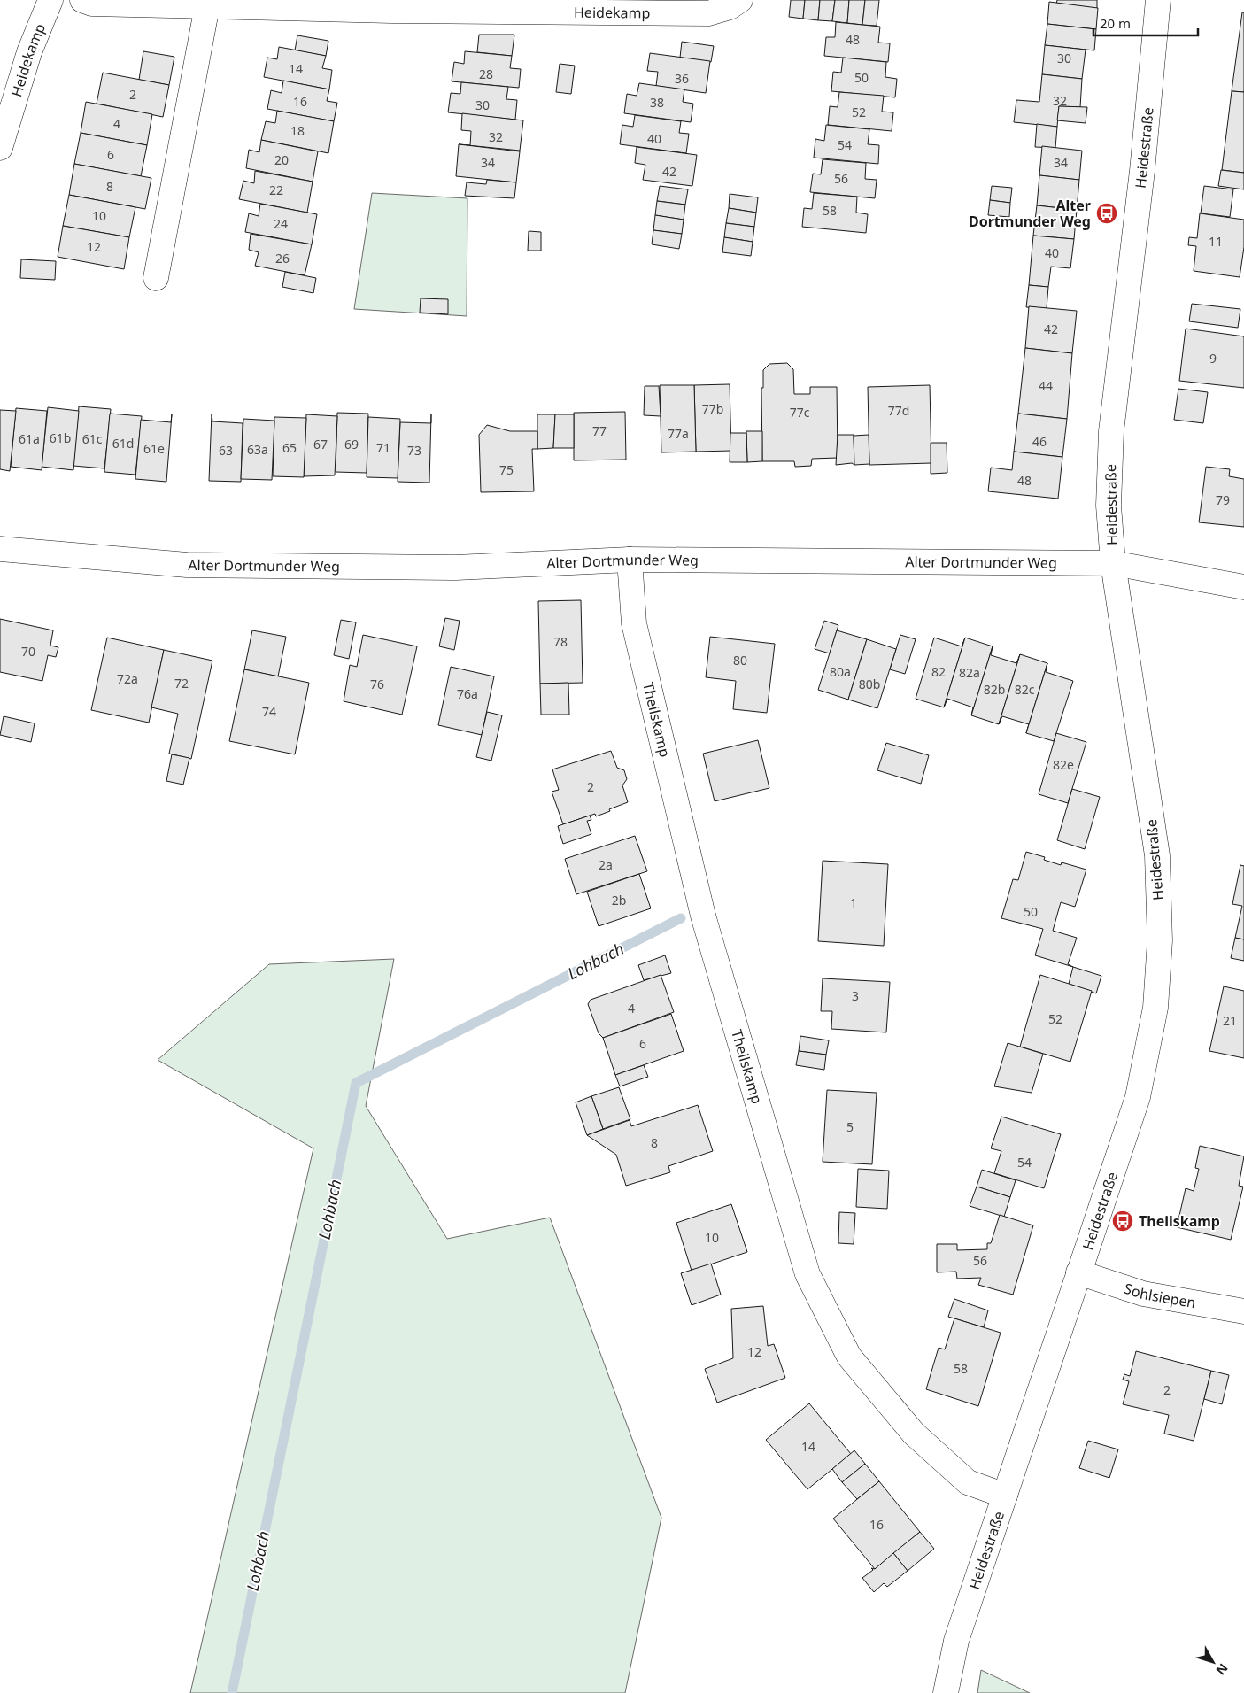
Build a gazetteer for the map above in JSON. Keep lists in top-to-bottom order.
{
  "streets": {
    "street": [
      "Heidekamp",
      "Heidestraße",
      "Alter Dortmunder Weg",
      "Theilskamp",
      "Sohlsiepen"
    ]
  },
  "crossings": [
    ["Heidestraße", "Alter Dortmunder Weg"],
    ["Heidestraße", "Theilskamp"],
    ["Heidestraße", "Sohlsiepen"],
    ["Alter Dortmunder Weg", "Theilskamp"]
  ],
  "water": ["Lohbach"],
  "places": {
    "bus stop": ["Alter Dortmunder Weg", "Theilskamp"]
  },
  "house_numbers": [
    "48",
    "30",
    "14",
    "28",
    "50",
    "36",
    "2",
    "32",
    "16",
    "38",
    "30",
    "52",
    "4",
    "18",
    "32",
    "40",
    "54",
    "6",
    "20",
    "34",
    "34",
    "42",
    "56",
    "8",
    "22",
    "58",
    "10",
    "24",
    "11",
    "12",
    "40",
    "26",
    "42",
    "9",
    "44",
    "77b",
    "77d",
    "77c",
    "77",
    "77a",
    "61b",
    "61a",
    "61c",
    "46",
    "61d",
    "67",
    "69",
    "65",
    "71",
    "61e",
    "63a",
    "63",
    "73",
    "75",
    "48",
    "79",
    "78",
    "70",
    "80",
    "80a",
    "82",
    "82a",
    "72a",
    "72",
    "76",
    "80b",
    "82b",
    "82c",
    "76a",
    "74",
    "82e",
    "2",
    "2a",
    "2b",
    "1",
    "50",
    "3",
    "4",
    "52",
    "21",
    "6",
    "5",
    "8",
    "54",
    "10",
    "56",
    "12",
    "58",
    "2",
    "14",
    "16"
  ],
  "scale_bar": "20 m",
  "north": "bottom right"
}
